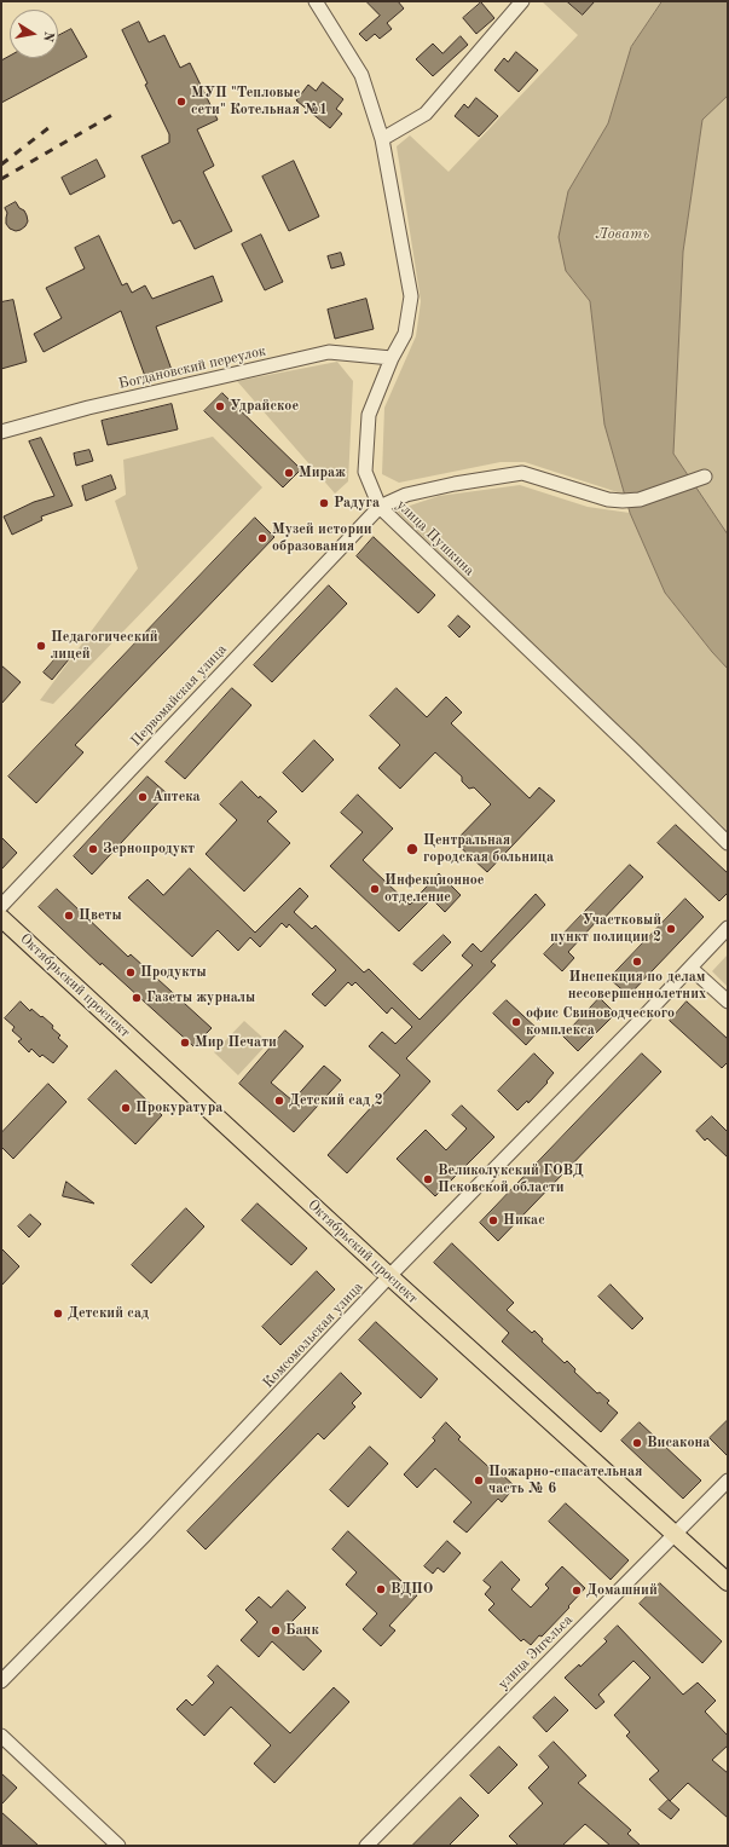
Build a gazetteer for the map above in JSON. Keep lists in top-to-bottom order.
{
  "streets": {
    "main road": ["Октябрьский проспект"],
    "street": [
      "Богдановский переулок",
      "улица Пушкина",
      "Первомайская улица",
      "Комсомольская улица",
      "улица Энгельса"
    ]
  },
  "crossings": [
    ["Богдановский переулок", "улица Пушкина"],
    ["улица Пушкина", "Первомайская улица"],
    ["Октябрьский проспект", "Комсомольская улица"],
    ["Октябрьский проспект", "улица Энгельса"]
  ],
  "water": ["Ловать"],
  "places": [
    "МУП \"Тепловые сети\" Котельная №1",
    "Удрайское",
    "Мираж",
    "Радуга",
    "Музей истории образования",
    "Педагогический лицей",
    "Аптека",
    "Зернопродукт",
    "Центральная городская больница",
    "Инфекционное отделение",
    "Цветы",
    "Участковый пункт полиции 2",
    "Инспекция по делам несовершеннолетних",
    "Продукты",
    "Газеты журналы",
    "офис Свиноводческого комплекса",
    "Мир Печати",
    "Детский сад 2",
    "Прокуратура",
    "Великолукский ГОВД Псковской области",
    "Никас",
    "Детский сад",
    "Висакона",
    "Пожарно-спасательная часть № 6",
    "ВДПО",
    "Домашний",
    "Банк"
  ],
  "north": "right"
}
